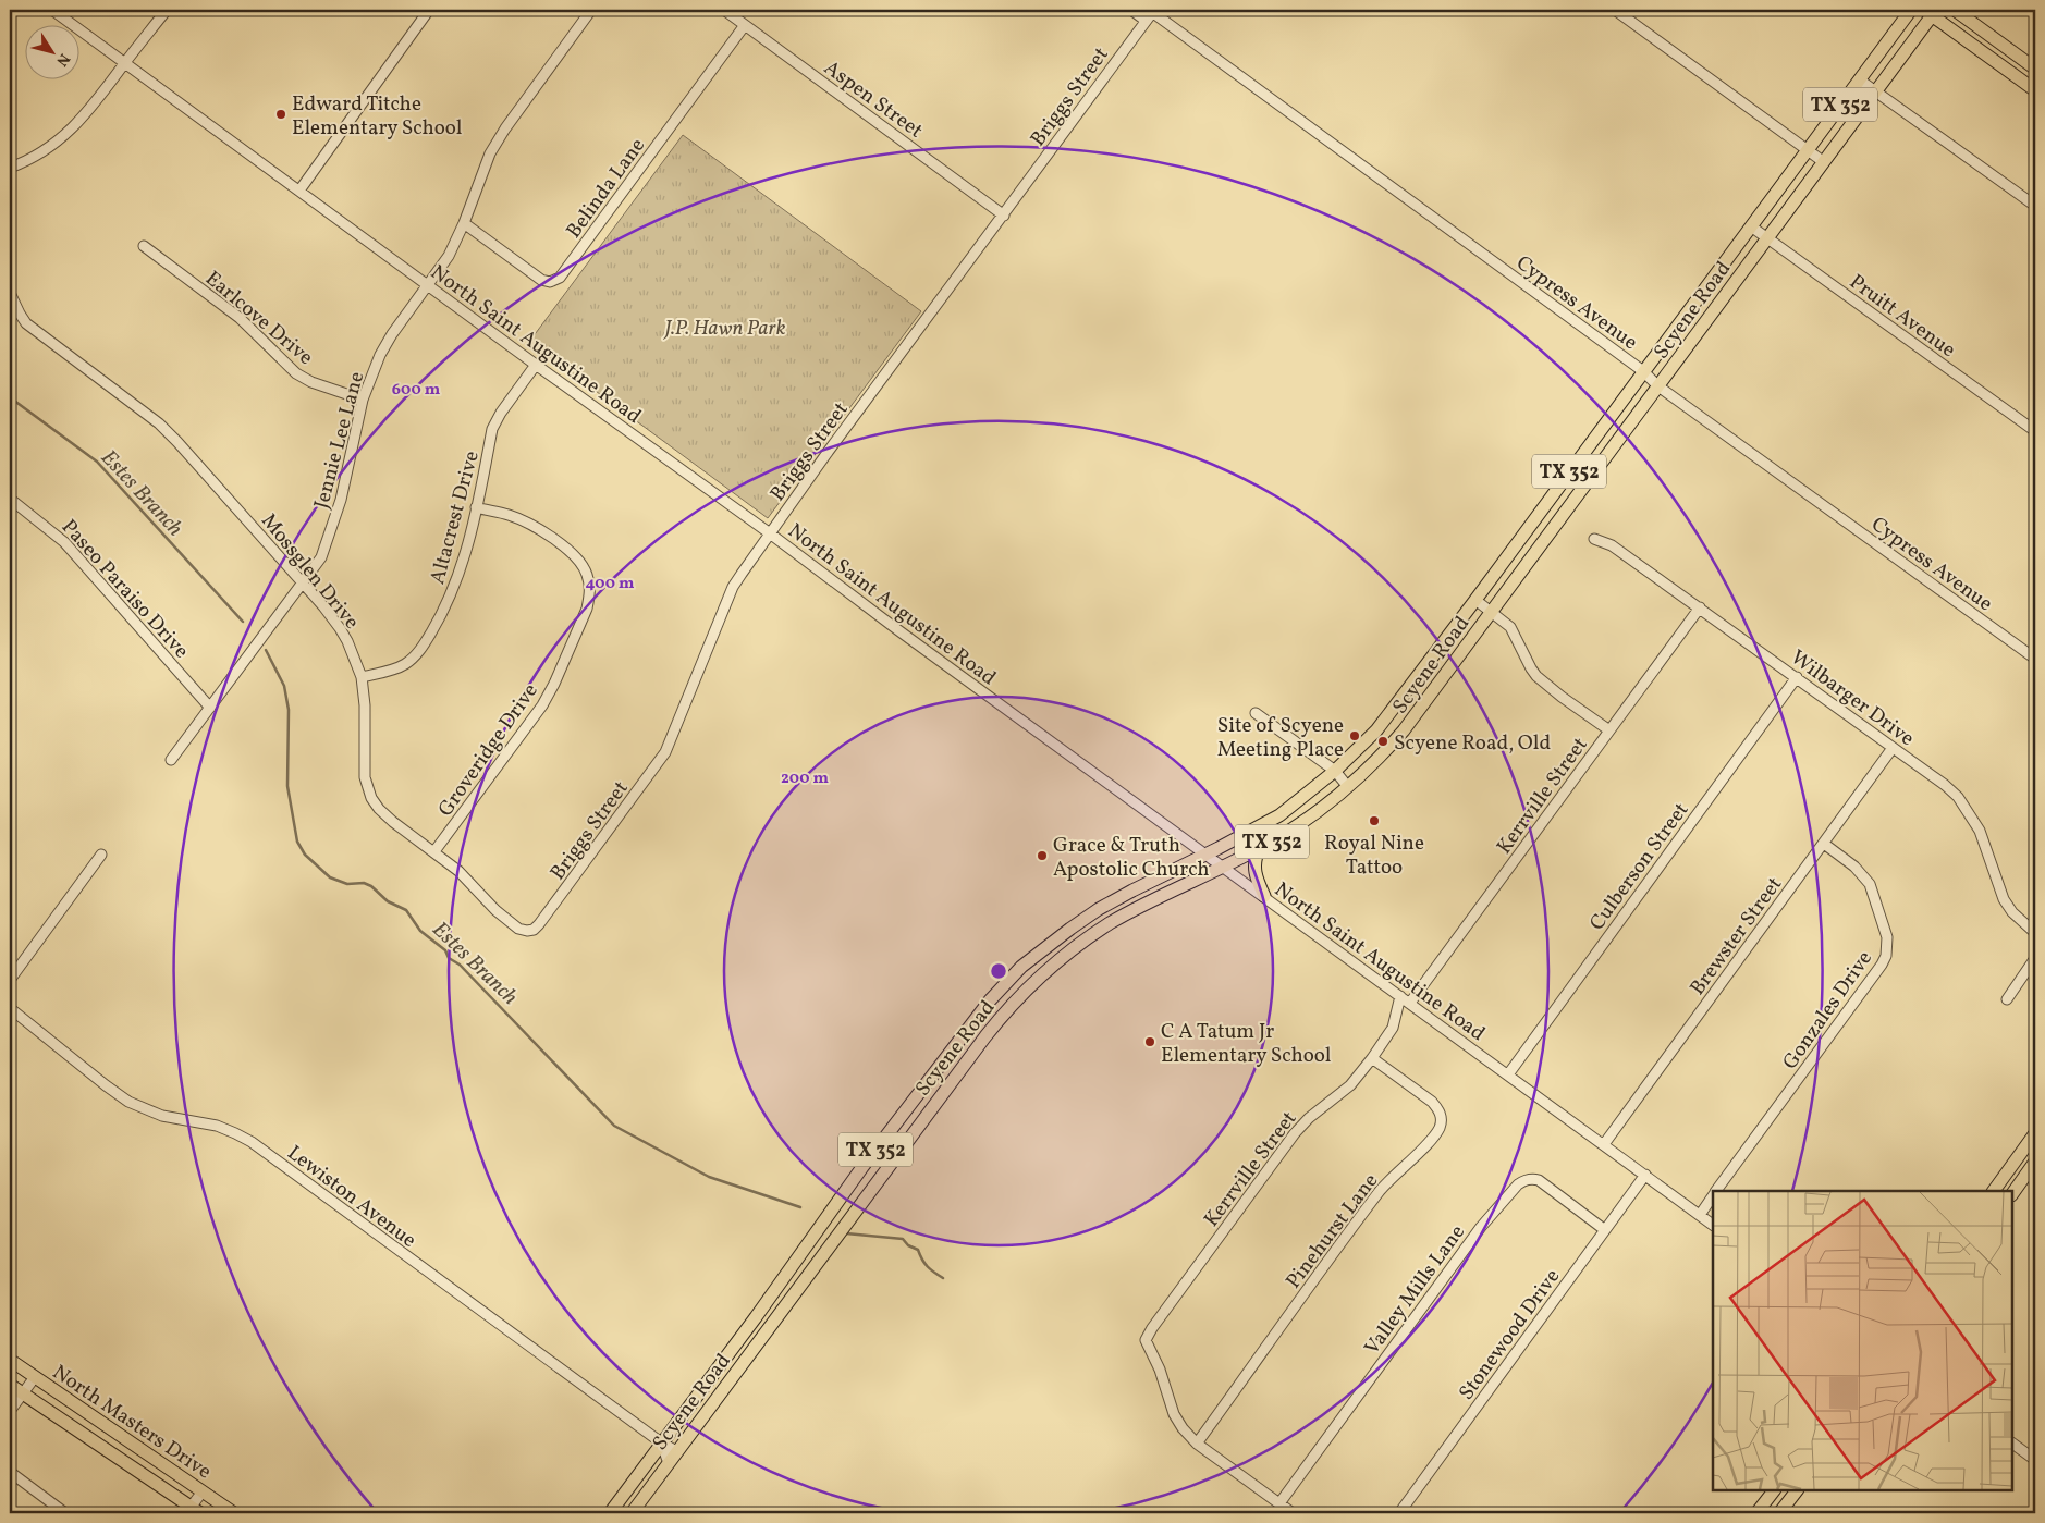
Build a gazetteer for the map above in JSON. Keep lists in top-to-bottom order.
{
  "streets": {
    "main road": ["TX 352", "Scyene Road", "North Masters Drive"],
    "street": [
      "Briggs Street",
      "Aspen Street",
      "Belinda Lane",
      "Cypress Avenue",
      "Pruitt Avenue",
      "Earlcove Drive",
      "North Saint Augustine Road",
      "Jennie Lee Lane",
      "Altacrest Drive",
      "Mossglen Drive",
      "Paseo Paraiso Drive",
      "Wilbarger Drive",
      "Groveridge Drive",
      "Kerrville Street",
      "Culberson Street",
      "Brewster Street",
      "Gonzales Drive",
      "Lewiston Avenue",
      "Pinehurst Lane",
      "Valley Mills Lane",
      "Stonewood Drive"
    ]
  },
  "crossings": [
    ["Briggs Street", "Aspen Street"],
    ["Briggs Street", "Cypress Avenue"],
    ["Briggs Street", "North Saint Augustine Road"],
    ["Briggs Street", "Mossglen Drive"],
    ["Aspen Street", "Belinda Lane"],
    ["Belinda Lane", "Jennie Lee Lane"],
    ["Cypress Avenue", "Scyene Road"],
    ["Scyene Road", "Pruitt Avenue"],
    ["Scyene Road", "North Saint Augustine Road"],
    ["Scyene Road", "Lewiston Avenue"],
    ["Earlcove Drive", "Jennie Lee Lane"],
    ["North Saint Augustine Road", "Jennie Lee Lane"],
    ["North Saint Augustine Road", "Altacrest Drive"],
    ["North Saint Augustine Road", "Kerrville Street"],
    ["North Saint Augustine Road", "Culberson Street"],
    ["North Saint Augustine Road", "Brewster Street"],
    ["North Saint Augustine Road", "Gonzales Drive"],
    ["North Saint Augustine Road", "Stonewood Drive"],
    ["Jennie Lee Lane", "Mossglen Drive"],
    ["Jennie Lee Lane", "Paseo Paraiso Drive"],
    ["Altacrest Drive", "Mossglen Drive"],
    ["Altacrest Drive", "Groveridge Drive"],
    ["Mossglen Drive", "Groveridge Drive"],
    ["Wilbarger Drive", "Kerrville Street"],
    ["Wilbarger Drive", "Culberson Street"],
    ["Wilbarger Drive", "Brewster Street"],
    ["Kerrville Street", "Pinehurst Lane"],
    ["Brewster Street", "Gonzales Drive"],
    ["Valley Mills Lane", "Stonewood Drive"]
  ],
  "water": ["Estes Branch"],
  "parks": ["J.P. Hawn Park"],
  "places": [
    "Edward Titche Elementary School",
    "Site of Scyene Meeting Place",
    "Scyene Road, Old",
    "Royal Nine Tattoo",
    "Grace & Truth Apostolic Church",
    "C A Tatum Jr Elementary School"
  ],
  "north": "bottom right",
  "rings": ["600 m", "400 m", "200 m"]
}
